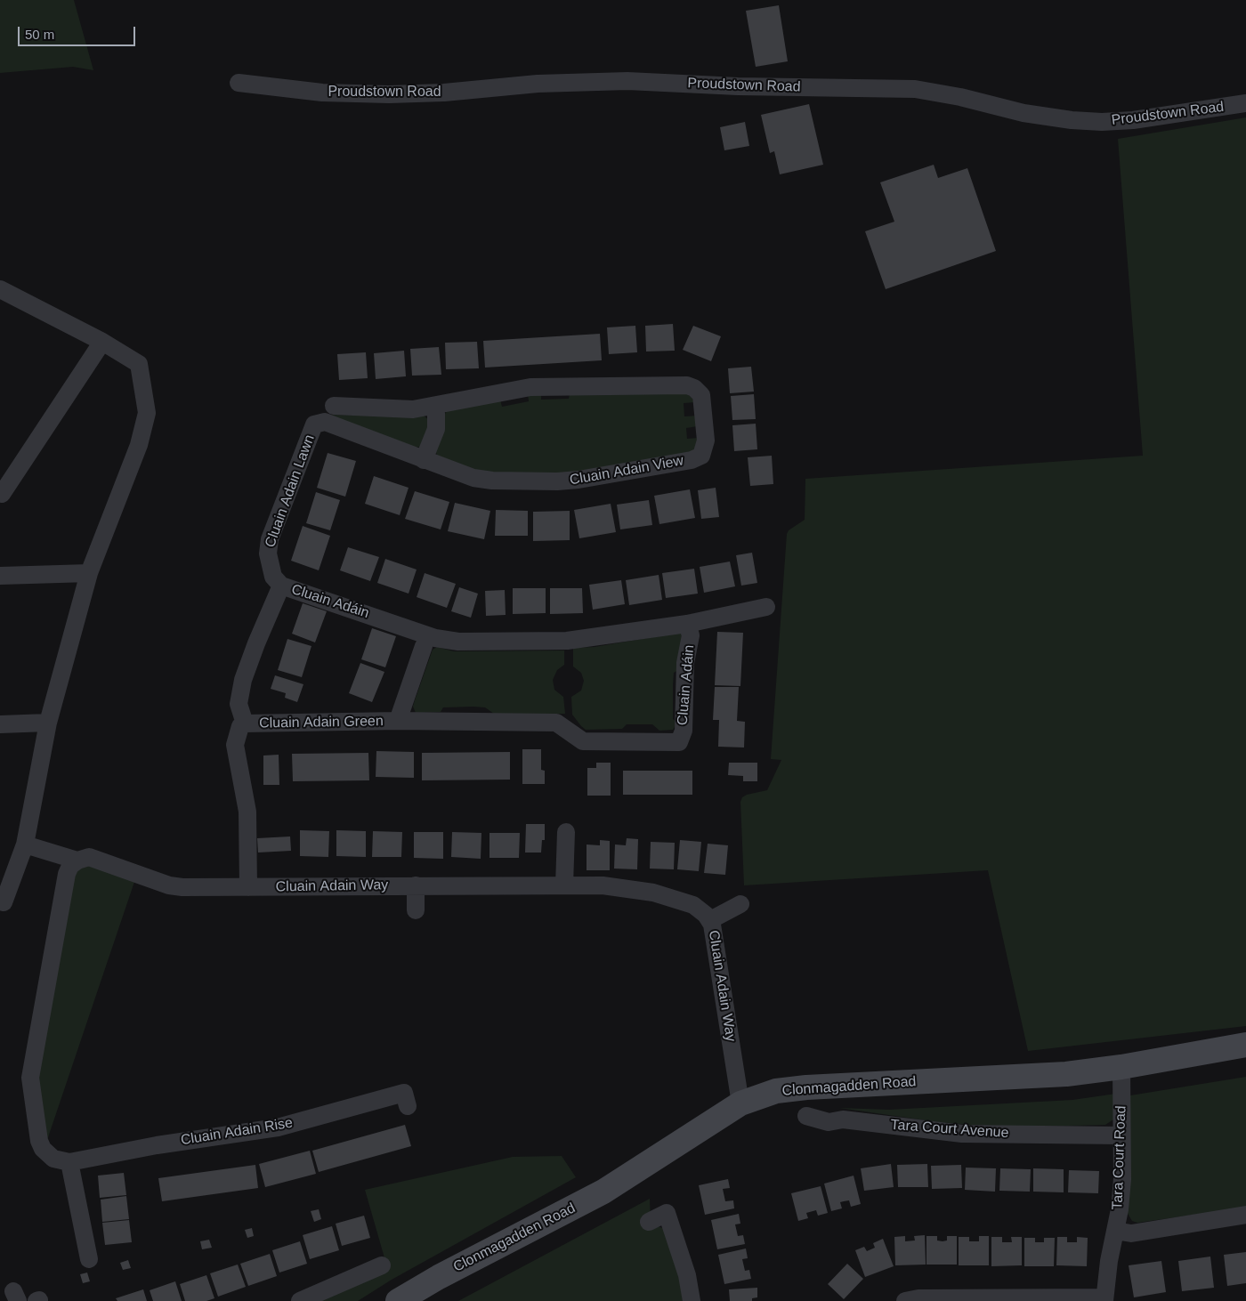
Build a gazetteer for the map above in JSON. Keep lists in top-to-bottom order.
{
  "streets": {
    "street": [
      "Proudstown Road",
      "Cluain Adain View",
      "Cluain Adain Lawn",
      "Cluain Adáin",
      "Cluain Adain Green",
      "Cluain Adain Way",
      "Clonmagadden Road",
      "Tara Court Avenue",
      "Cluain Adain Rise",
      "Tara Court Road"
    ]
  },
  "crossings": [
    ["Cluain Adain View", "Cluain Adain Lawn"],
    ["Cluain Adain Lawn", "Cluain Adáin"],
    ["Cluain Adáin", "Cluain Adain Green"],
    ["Cluain Adain Way", "Clonmagadden Road"],
    ["Clonmagadden Road", "Tara Court Road"],
    ["Tara Court Avenue", "Tara Court Road"]
  ],
  "scale_bar": "50 m"
}
